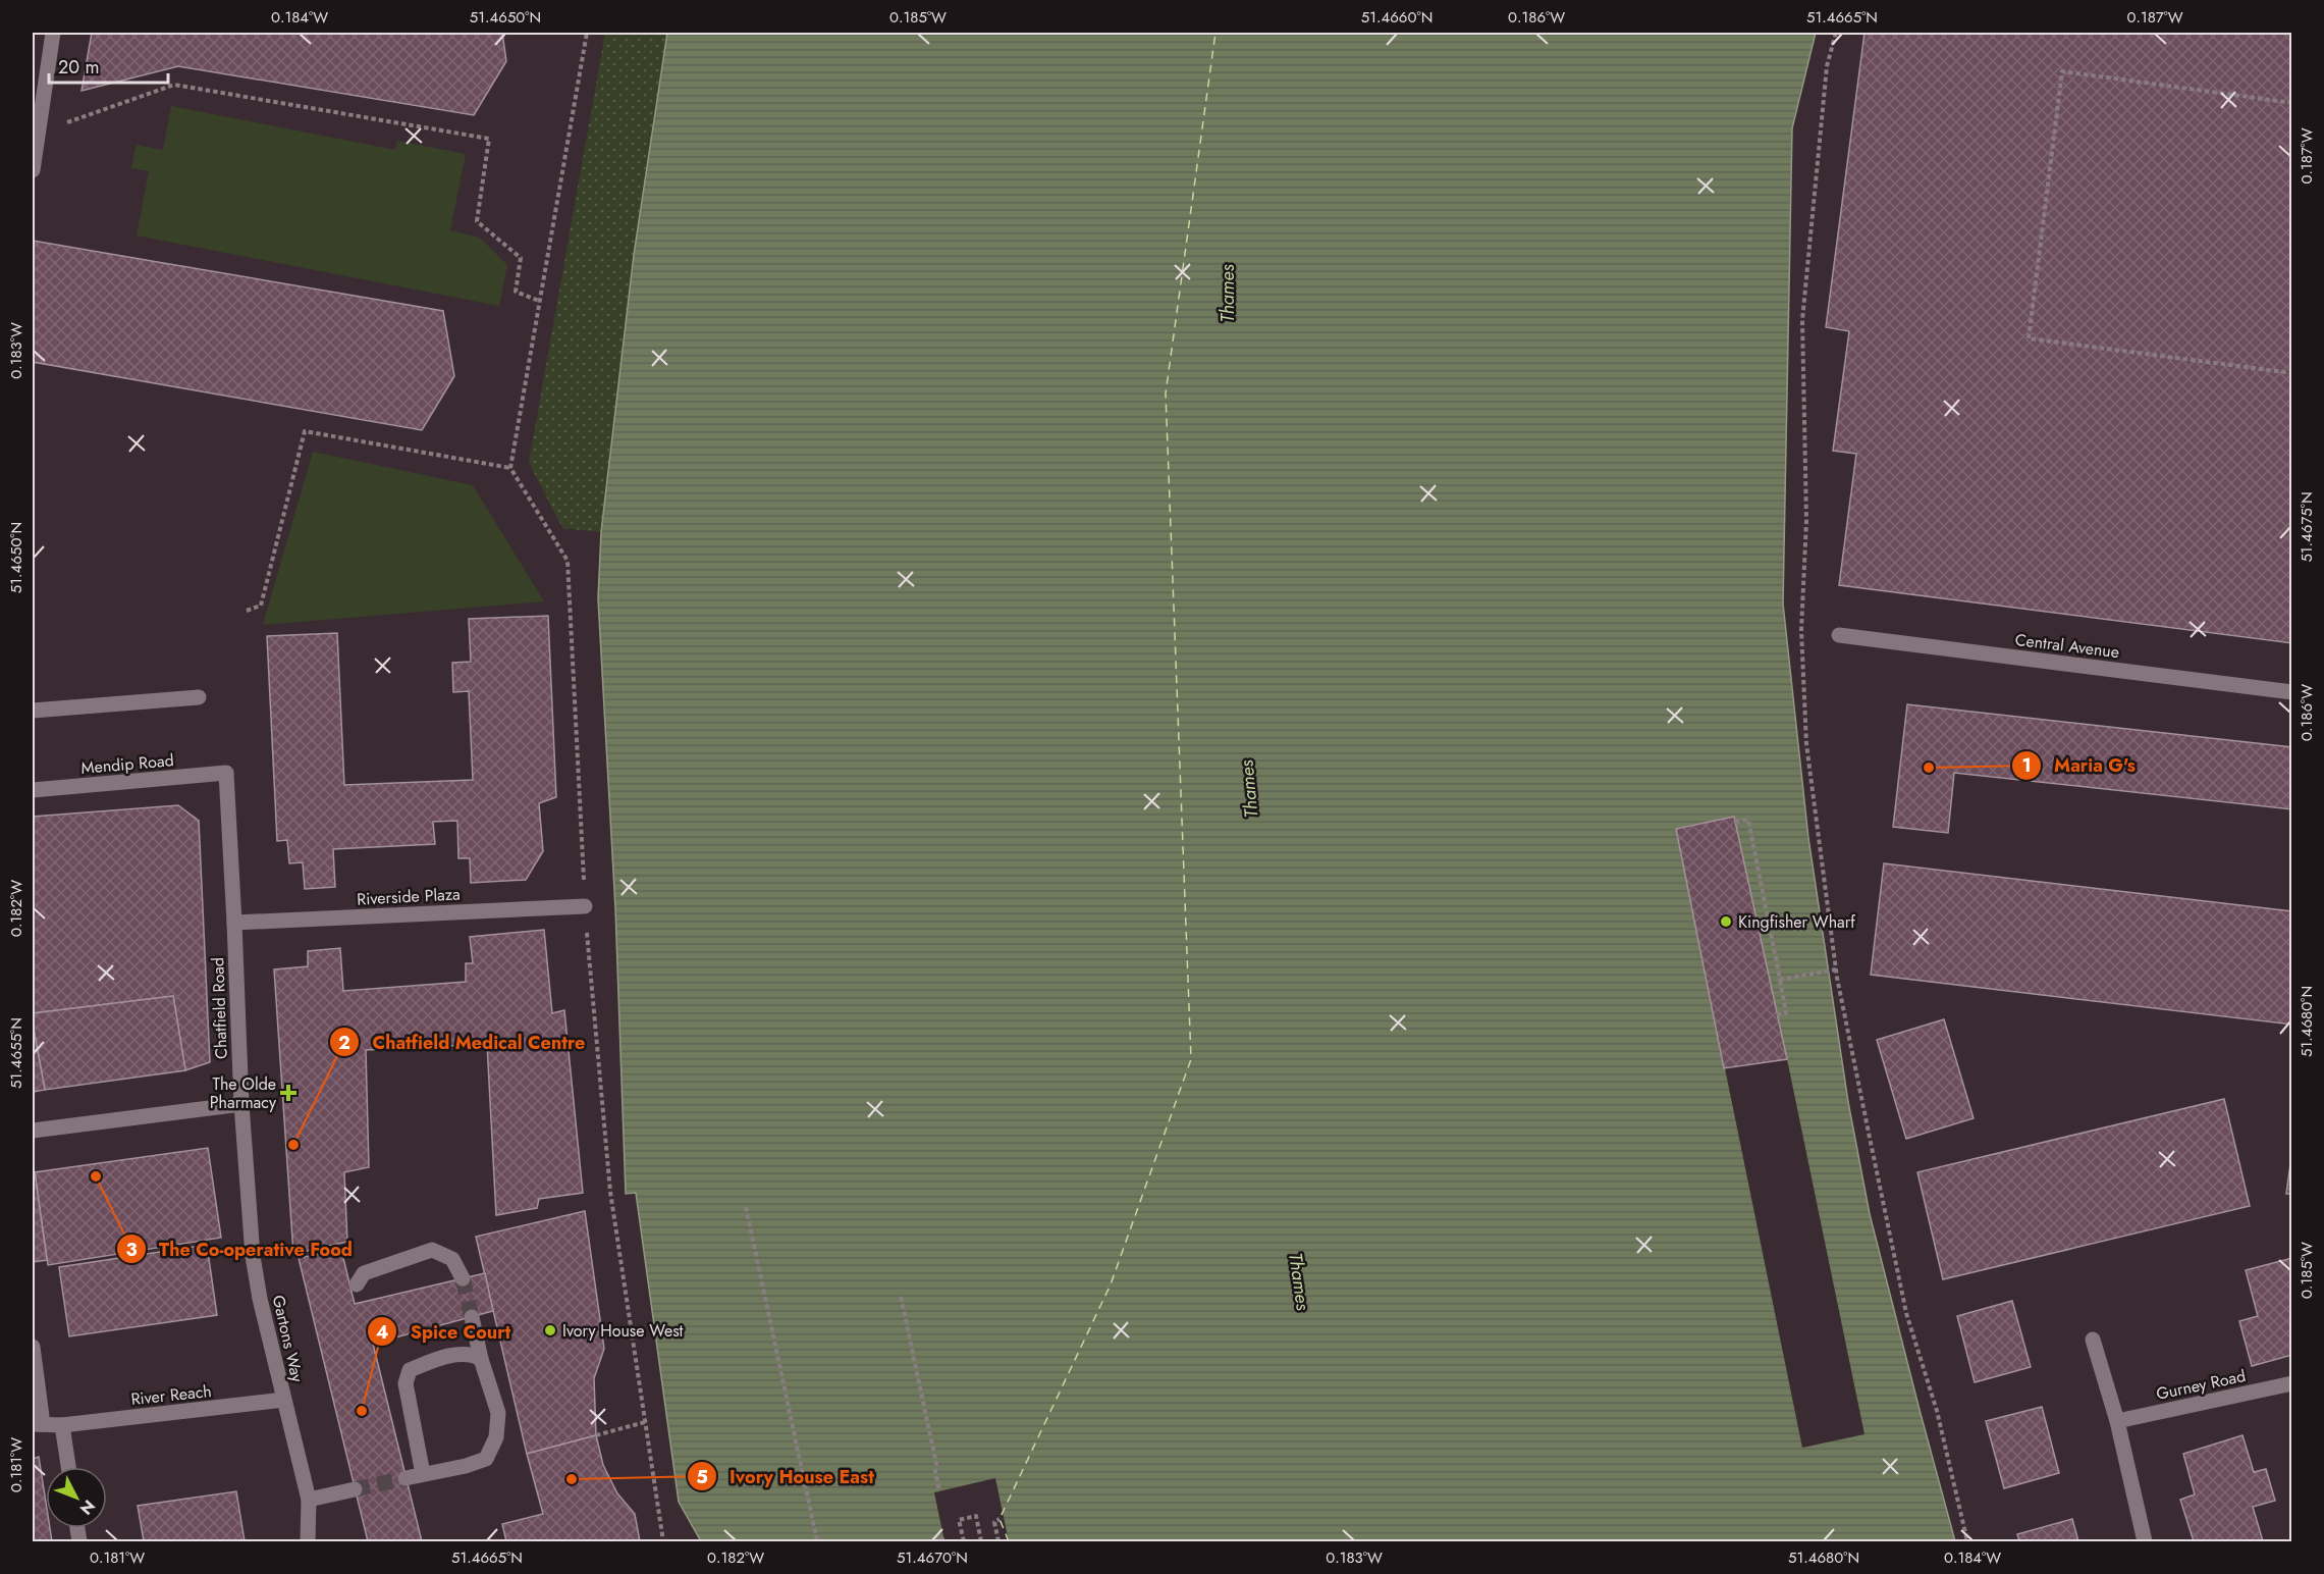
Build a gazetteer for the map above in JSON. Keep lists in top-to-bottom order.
{
  "streets": {
    "street": [
      "Central Avenue",
      "Mendip Road",
      "Riverside Plaza",
      "Chatfield Road",
      "Gartons Way",
      "Gurney Road",
      "River Reach"
    ]
  },
  "crossings": [
    ["Mendip Road", "Chatfield Road"],
    ["Riverside Plaza", "Chatfield Road"],
    ["Chatfield Road", "Gartons Way"],
    ["Gartons Way", "River Reach"]
  ],
  "water": ["Thames"],
  "places": {
    "other": [
      "Maria G's",
      "Kingfisher Wharf",
      "Chatfield Medical Centre",
      "The Co-operative Food",
      "Ivory House West",
      "Spice Court",
      "Ivory House East"
    ],
    "health": ["The Olde Pharmacy"]
  },
  "scale_bar": "20 m",
  "north": "bottom right",
  "coordinates": [
    "0.184°W",
    "51.4650°N",
    "0.185°W",
    "51.4660°N",
    "0.186°W",
    "51.4665°N",
    "0.187°W",
    "0.183°W",
    "51.4675°N",
    "0.182°W",
    "51.4680°N",
    "51.4655°N",
    "0.181°W",
    "51.4670°N"
  ]
}
